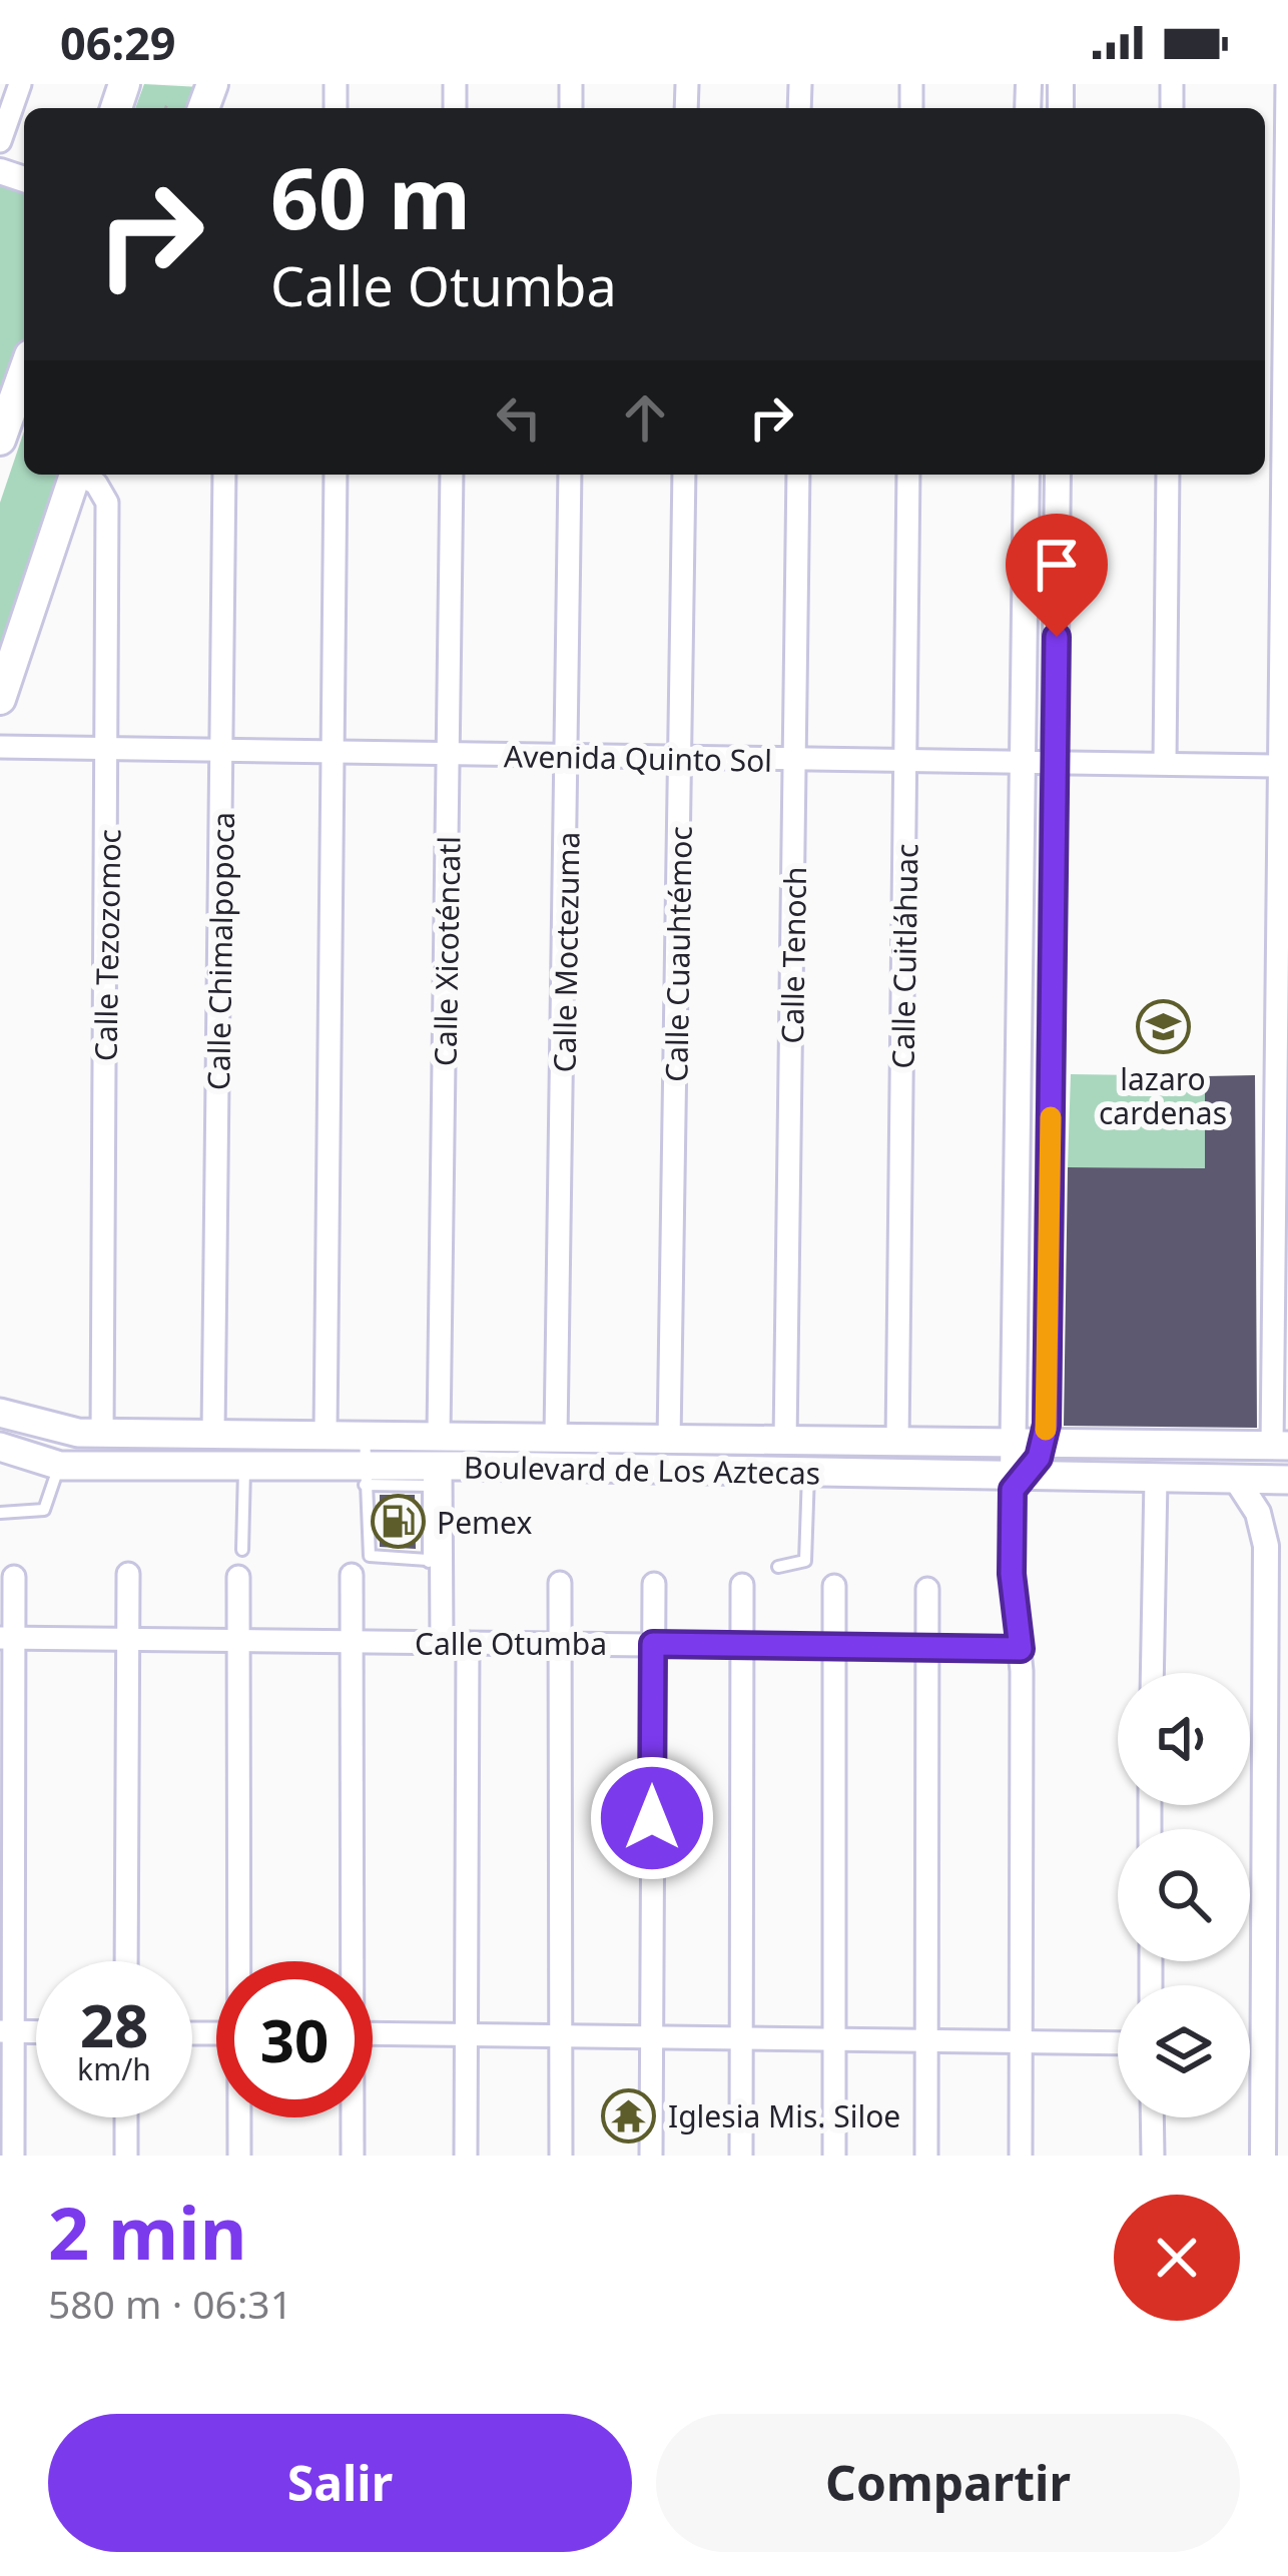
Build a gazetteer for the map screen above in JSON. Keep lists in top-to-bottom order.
{
  "streets": {
    "main road": ["Boulevard de Los Aztecas"],
    "street": [
      "Avenida Quinto Sol",
      "Calle Tezozomoc",
      "Calle Chimalpopoca",
      "Calle Xicoténcatl",
      "Calle Moctezuma",
      "Calle Cuauhtémoc",
      "Calle Tenoch",
      "Calle Cuitláhuac",
      "Calle Otumba"
    ]
  },
  "crossings": [
    ["Avenida Quinto Sol", "Calle Tezozomoc"],
    ["Avenida Quinto Sol", "Calle Chimalpopoca"],
    ["Avenida Quinto Sol", "Calle Xicoténcatl"],
    ["Avenida Quinto Sol", "Calle Moctezuma"],
    ["Avenida Quinto Sol", "Calle Cuauhtémoc"],
    ["Avenida Quinto Sol", "Calle Tenoch"],
    ["Avenida Quinto Sol", "Calle Cuitláhuac"],
    ["Calle Tezozomoc", "Boulevard de Los Aztecas"],
    ["Calle Chimalpopoca", "Boulevard de Los Aztecas"],
    ["Calle Xicoténcatl", "Boulevard de Los Aztecas"],
    ["Calle Moctezuma", "Boulevard de Los Aztecas"],
    ["Calle Cuauhtémoc", "Boulevard de Los Aztecas"],
    ["Calle Tenoch", "Boulevard de Los Aztecas"],
    ["Calle Cuitláhuac", "Boulevard de Los Aztecas"]
  ],
  "places": {
    "school or university": ["lazaro cardenas"],
    "fuel station": ["Pemex"],
    "temple": ["Iglesia Mis. Siloe"]
  },
  "page": {
    "status": "06:29",
    "turn": ["60 m", "Calle Otumba"],
    "speed": "28 km/h",
    "limit": "30",
    "heading": ["2 min", "580 m · 06:31"],
    "buttons": ["Salir", "Compartir"]
  }
}
